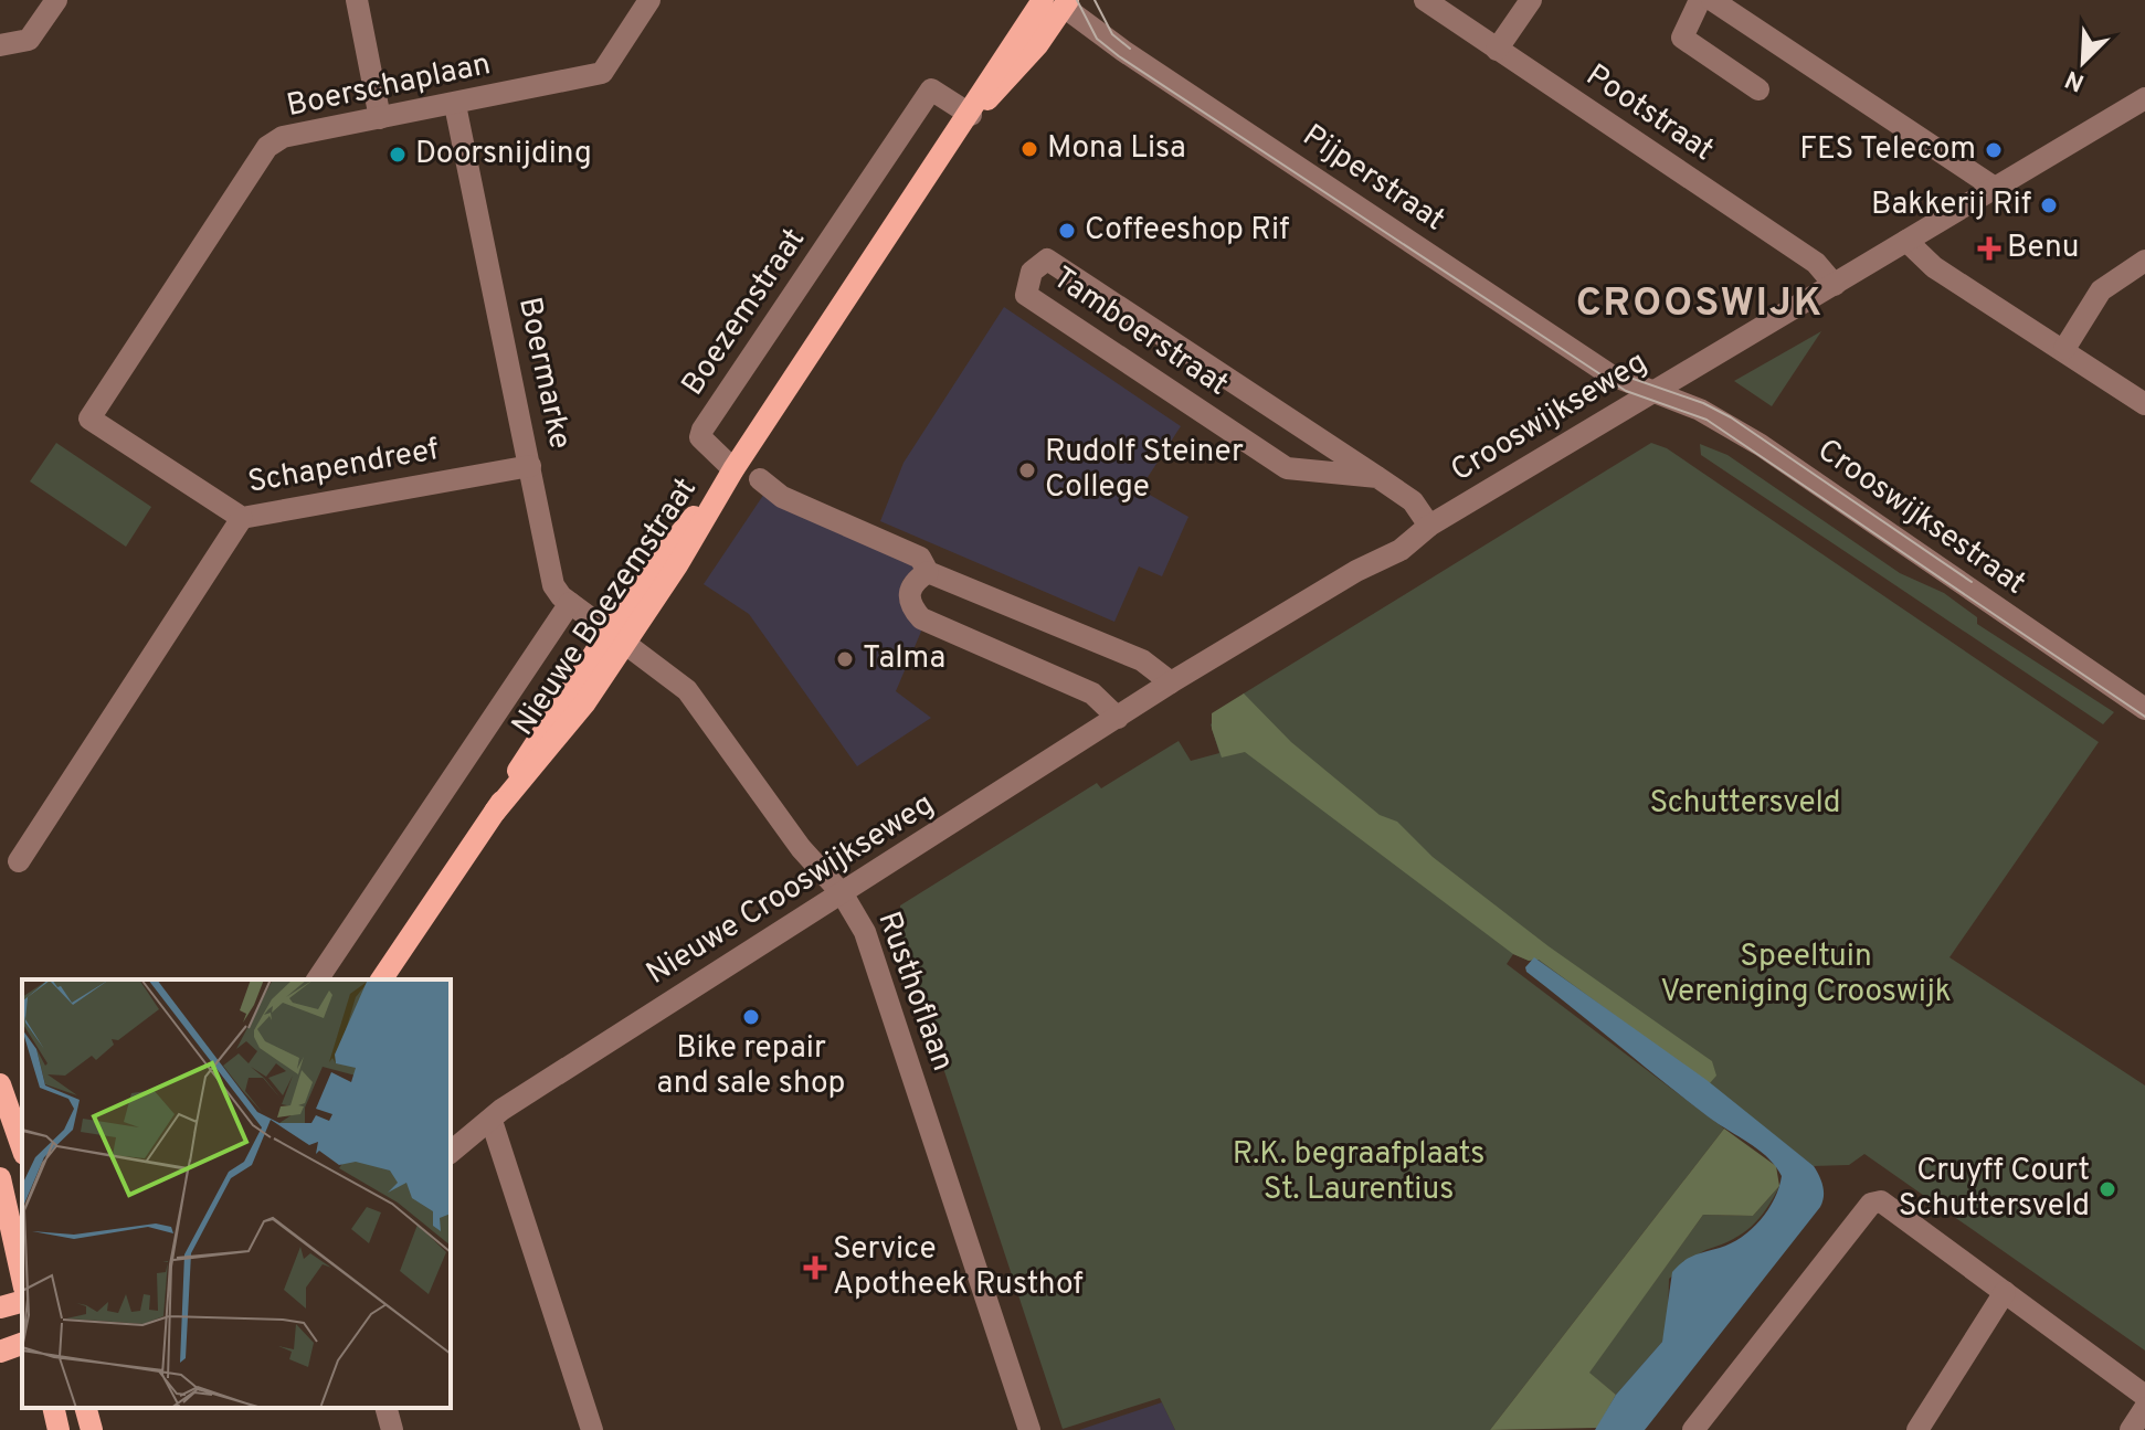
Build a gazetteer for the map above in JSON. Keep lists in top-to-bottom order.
{
  "streets": {
    "main road": ["Nieuwe Boezemstraat"],
    "street": [
      "Boerschaplaan",
      "Pootstraat",
      "Pijperstraat",
      "Boezemstraat",
      "Tamboerstraat",
      "Boermarke",
      "Crooswijkseweg",
      "Schapendreef",
      "Crooswijksestraat",
      "Nieuwe Crooswijkseweg",
      "Rusthoflaan"
    ]
  },
  "crossings": [
    ["Boerschaplaan", "Boermarke"],
    ["Boerschaplaan", "Schapendreef"],
    ["Pootstraat", "Crooswijkseweg"],
    ["Pijperstraat", "Crooswijkseweg"],
    ["Pijperstraat", "Crooswijksestraat"],
    ["Boezemstraat", "Nieuwe Boezemstraat"],
    ["Tamboerstraat", "Crooswijkseweg"],
    ["Boermarke", "Schapendreef"],
    ["Boermarke", "Nieuwe Boezemstraat"],
    ["Boermarke", "Rusthoflaan"],
    ["Crooswijkseweg", "Crooswijksestraat"],
    ["Crooswijkseweg", "Nieuwe Crooswijkseweg"],
    ["Nieuwe Boezemstraat", "Rusthoflaan"],
    ["Nieuwe Crooswijkseweg", "Rusthoflaan"]
  ],
  "districts": ["CROOSWIJK"],
  "parks": ["Schuttersveld", "Speeltuin Vereniging Crooswijk", "R.K. begraafplaats St. Laurentius"],
  "places": {
    "other": [
      "Mona Lisa",
      "FES Telecom",
      "Doorsnijding",
      "Bakkerij Rif",
      "Coffeeshop Rif",
      "Rudolf Steiner College",
      "Talma",
      "Bike repair and sale shop",
      "Cruyff Court Schuttersveld"
    ],
    "health": ["Benu", "Service Apotheek Rusthof"]
  },
  "north": "bottom left"
}
